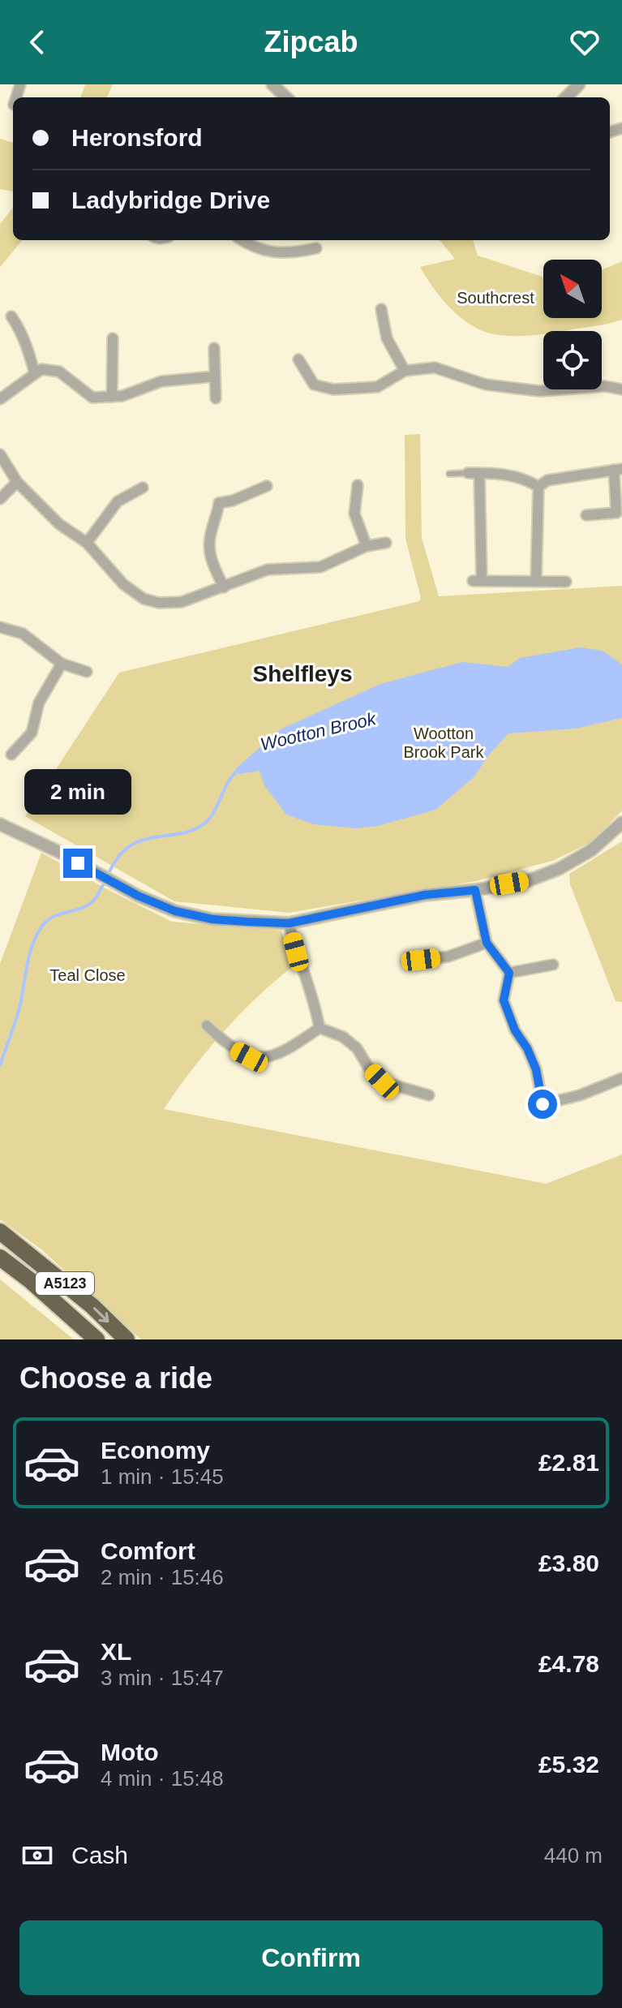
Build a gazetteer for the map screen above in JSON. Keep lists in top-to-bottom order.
{
  "streets": {
    "highway": ["A5123"]
  },
  "districts": ["Shelfleys"],
  "water": ["Wootton Brook"],
  "parks": ["Southcrest", "Wootton Brook Park", "Teal Close"],
  "north": "top left",
  "page": {
    "header": "Zipcab",
    "banner": ["Heronsford", "Ladybridge Drive"],
    "bubble": "2 min",
    "heading": "Choose a ride",
    "list": [
      {
        "name": "Economy",
        "note": "1 min · 15:45",
        "value": "£2.81"
      },
      {
        "name": "Comfort",
        "note": "2 min · 15:46",
        "value": "£3.80"
      },
      {
        "name": "XL",
        "note": "3 min · 15:47",
        "value": "£4.78"
      },
      {
        "name": "Moto",
        "note": "4 min · 15:48",
        "value": "£5.32"
      }
    ],
    "pay": ["Cash", "440 m"],
    "buttons": "Confirm"
  }
}
